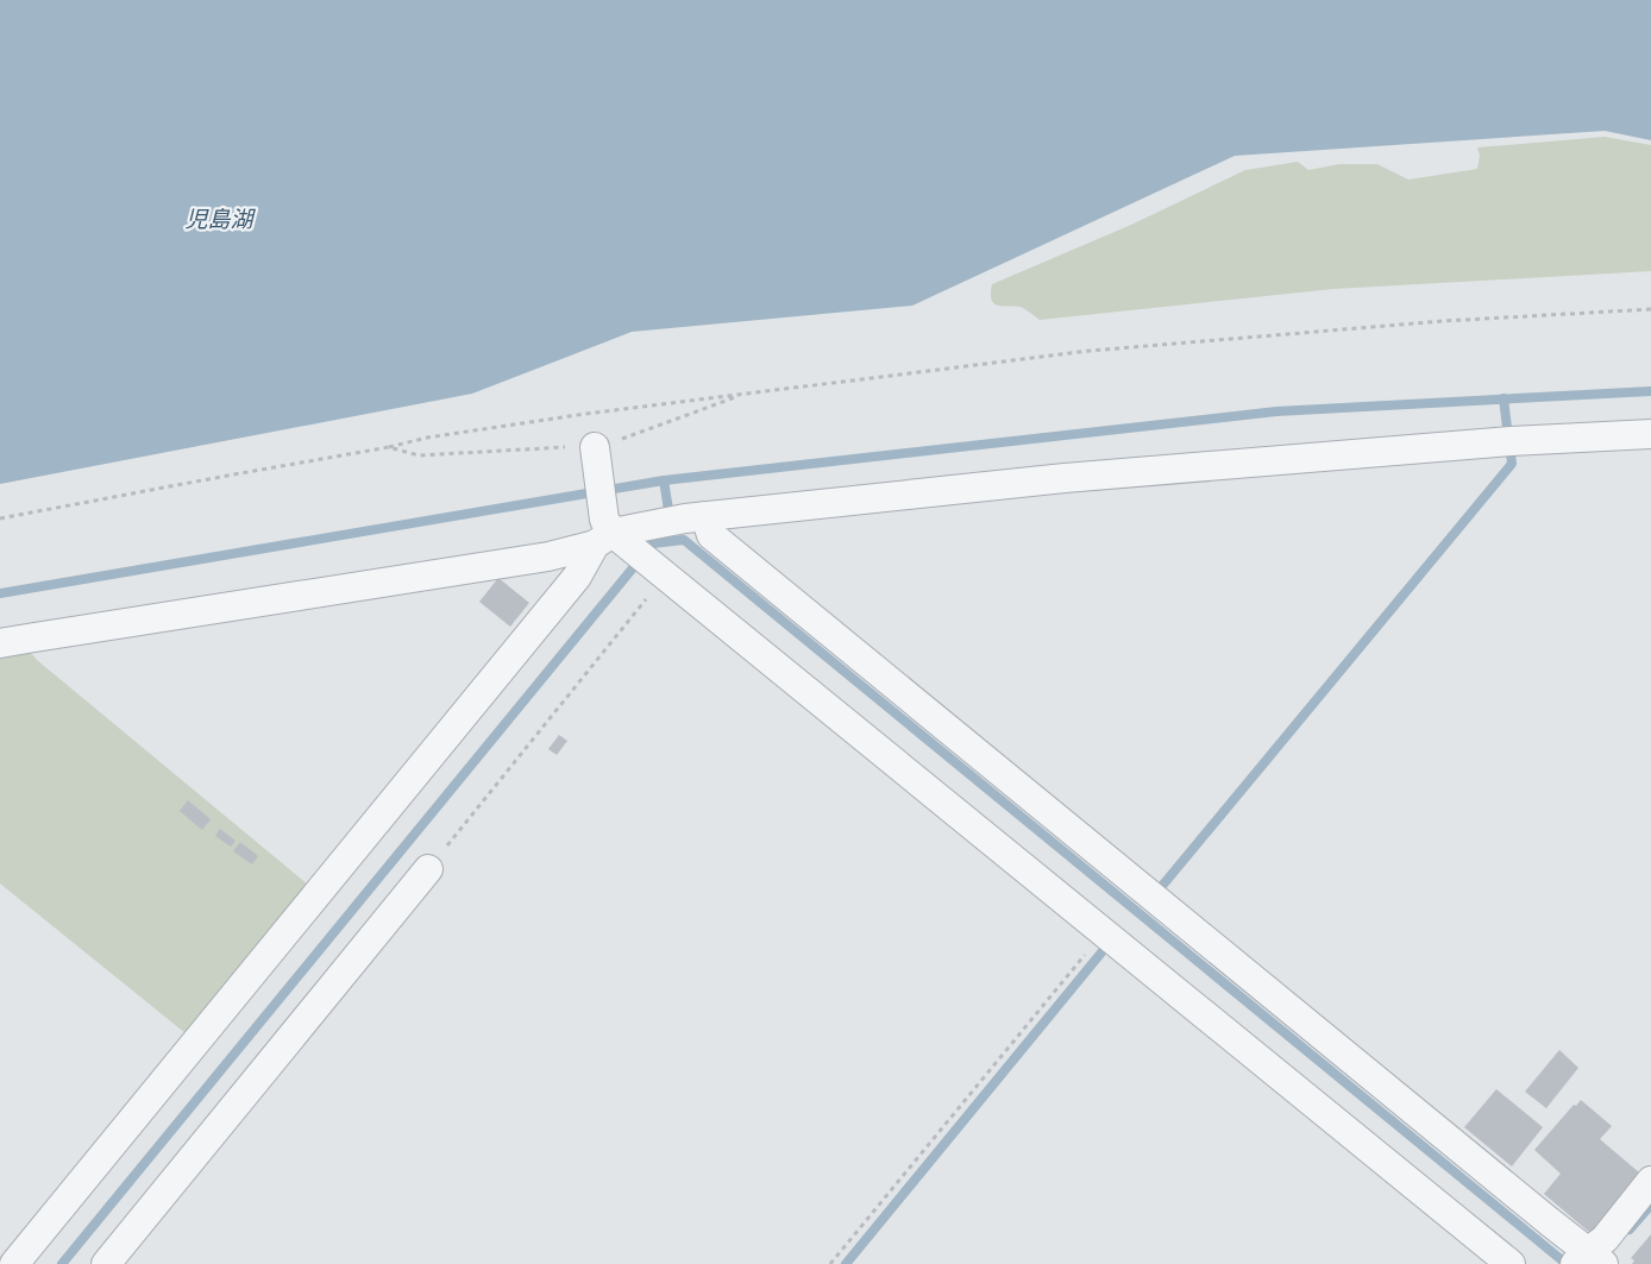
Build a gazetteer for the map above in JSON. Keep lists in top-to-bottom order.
{
  "water": ["児島湖"]
}
